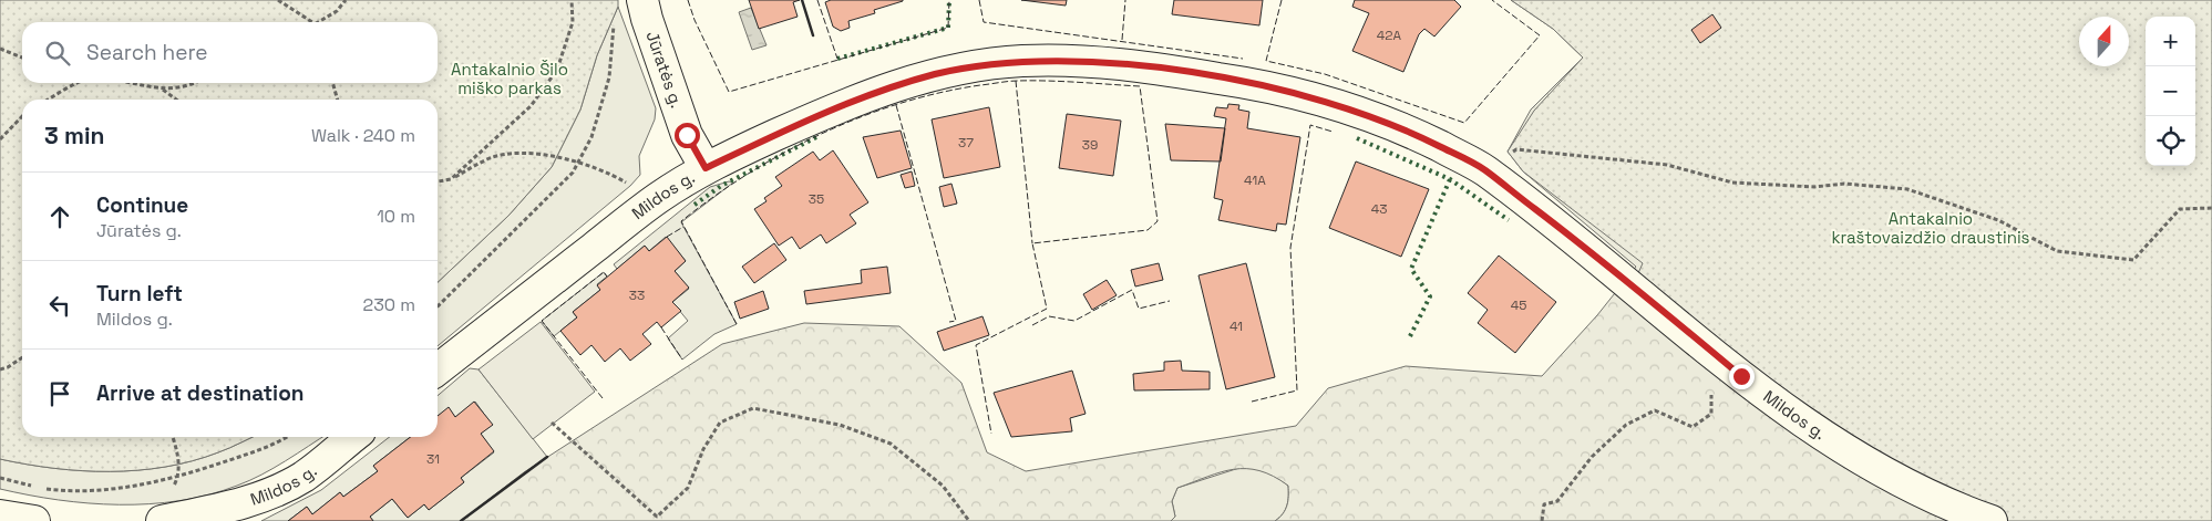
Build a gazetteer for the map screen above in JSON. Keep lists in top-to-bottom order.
{
  "streets": {
    "street": ["Jūratės g.", "Mildos g."]
  },
  "crossings": [
    ["Jūratės g.", "Mildos g."]
  ],
  "parks": ["Antakalnio Šilo miško parkas", "Antakalnio kraštovaizdžio draustinis"],
  "house_numbers": [
    "42A",
    "37",
    "39",
    "41A",
    "35",
    "43",
    "33",
    "45",
    "41",
    "31"
  ],
  "north": "top",
  "page": {
    "map_buttons": ["+", "−"],
    "search": "Search here",
    "heading": ["3 min", "Walk · 240 m"],
    "list": [
      ["Continue", "Jūratės g.", "10 m"],
      ["Turn left", "Mildos g.", "230 m"],
      "Arrive at destination"
    ]
  }
}
